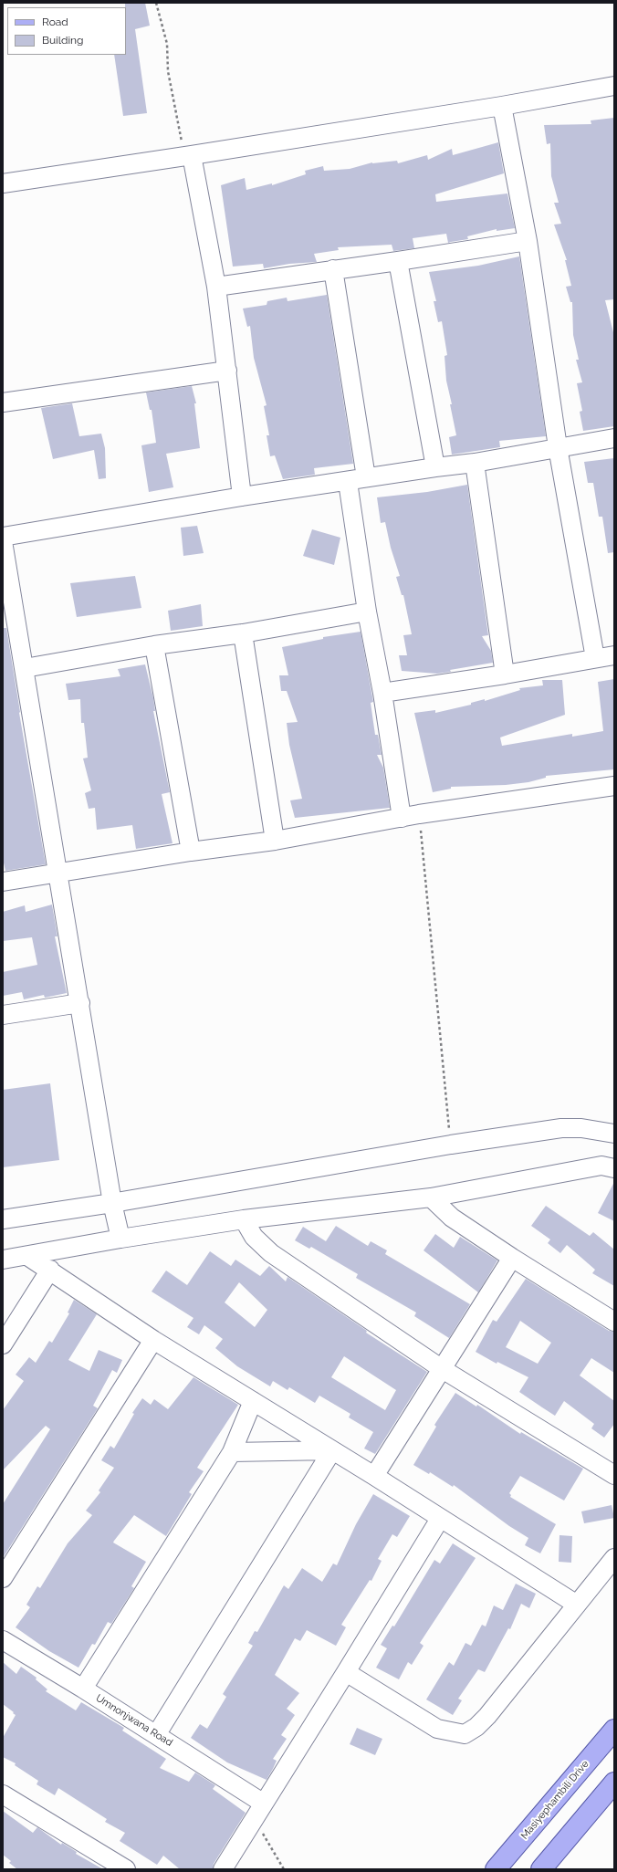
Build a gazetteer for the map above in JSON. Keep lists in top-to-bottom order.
{
  "streets": {
    "main road": ["Masiyephambili Drive"],
    "street": ["Umnonjwana Road"]
  },
  "legend": ["Road", "Building"]
}
